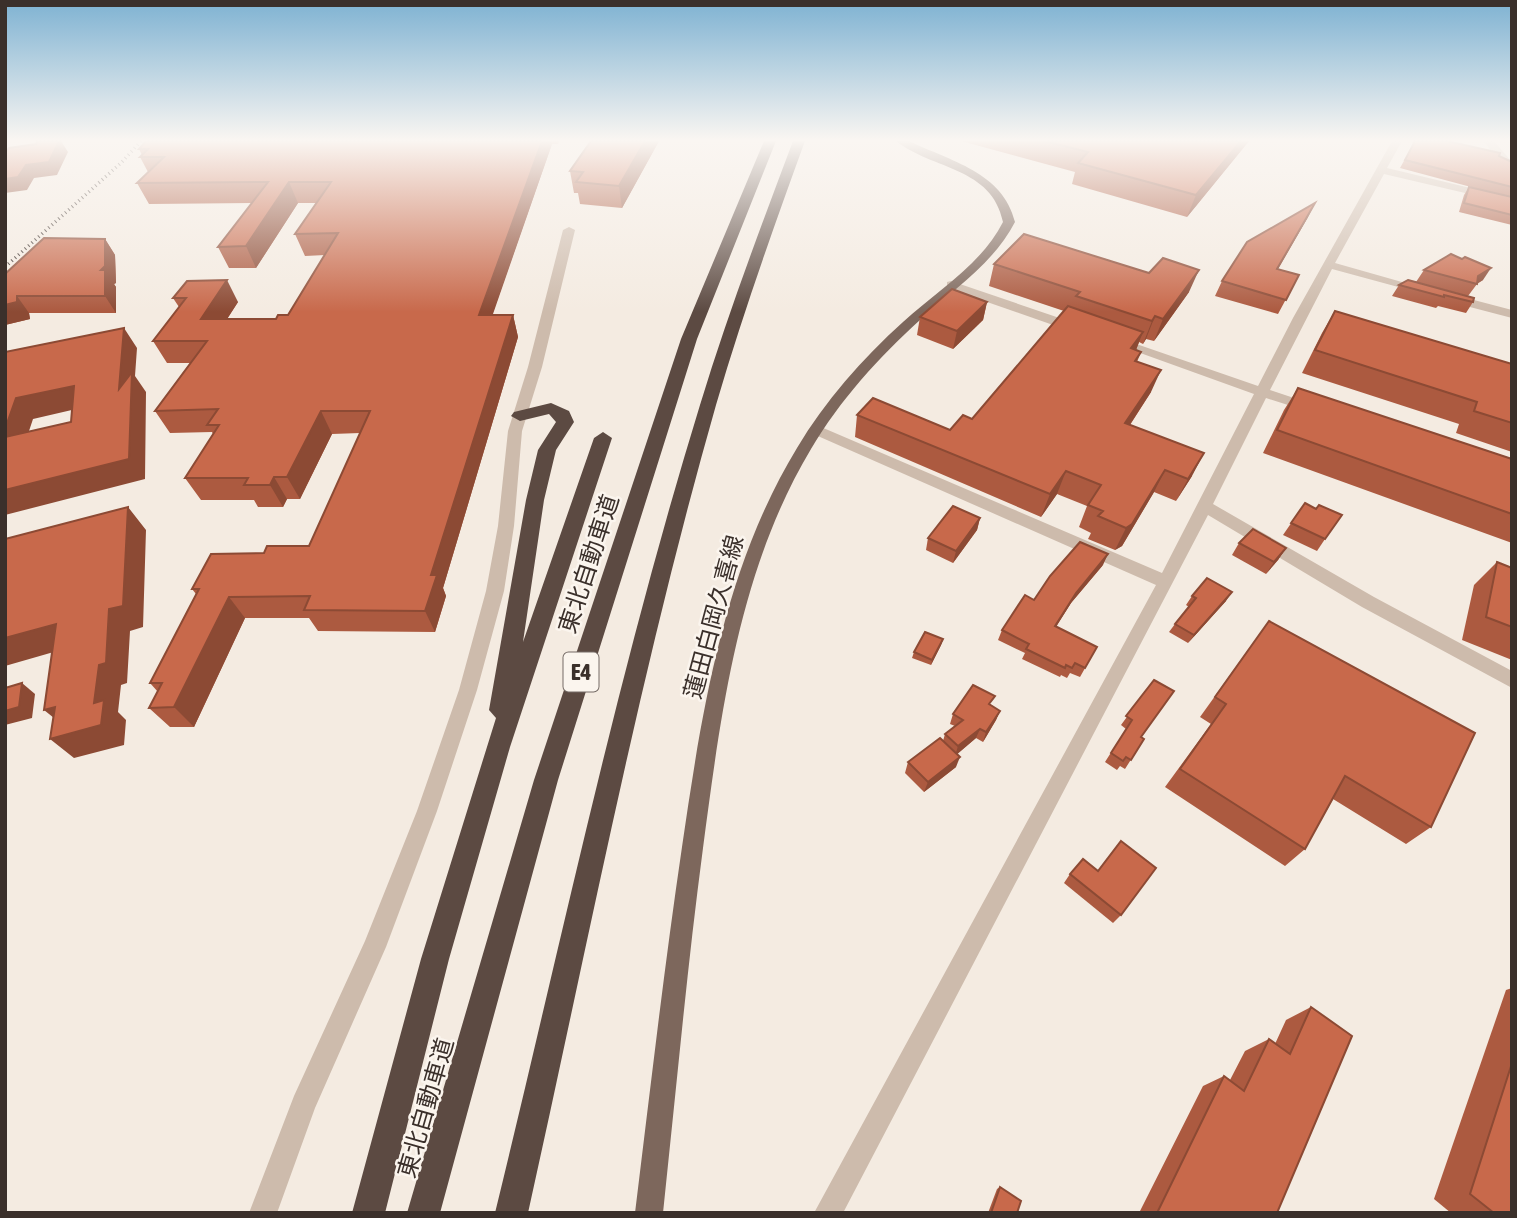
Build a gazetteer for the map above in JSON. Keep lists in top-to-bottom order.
{
  "streets": {
    "highway": ["東北自動車道", "E4"],
    "main road": ["蓮田白岡久喜線"]
  }
}
